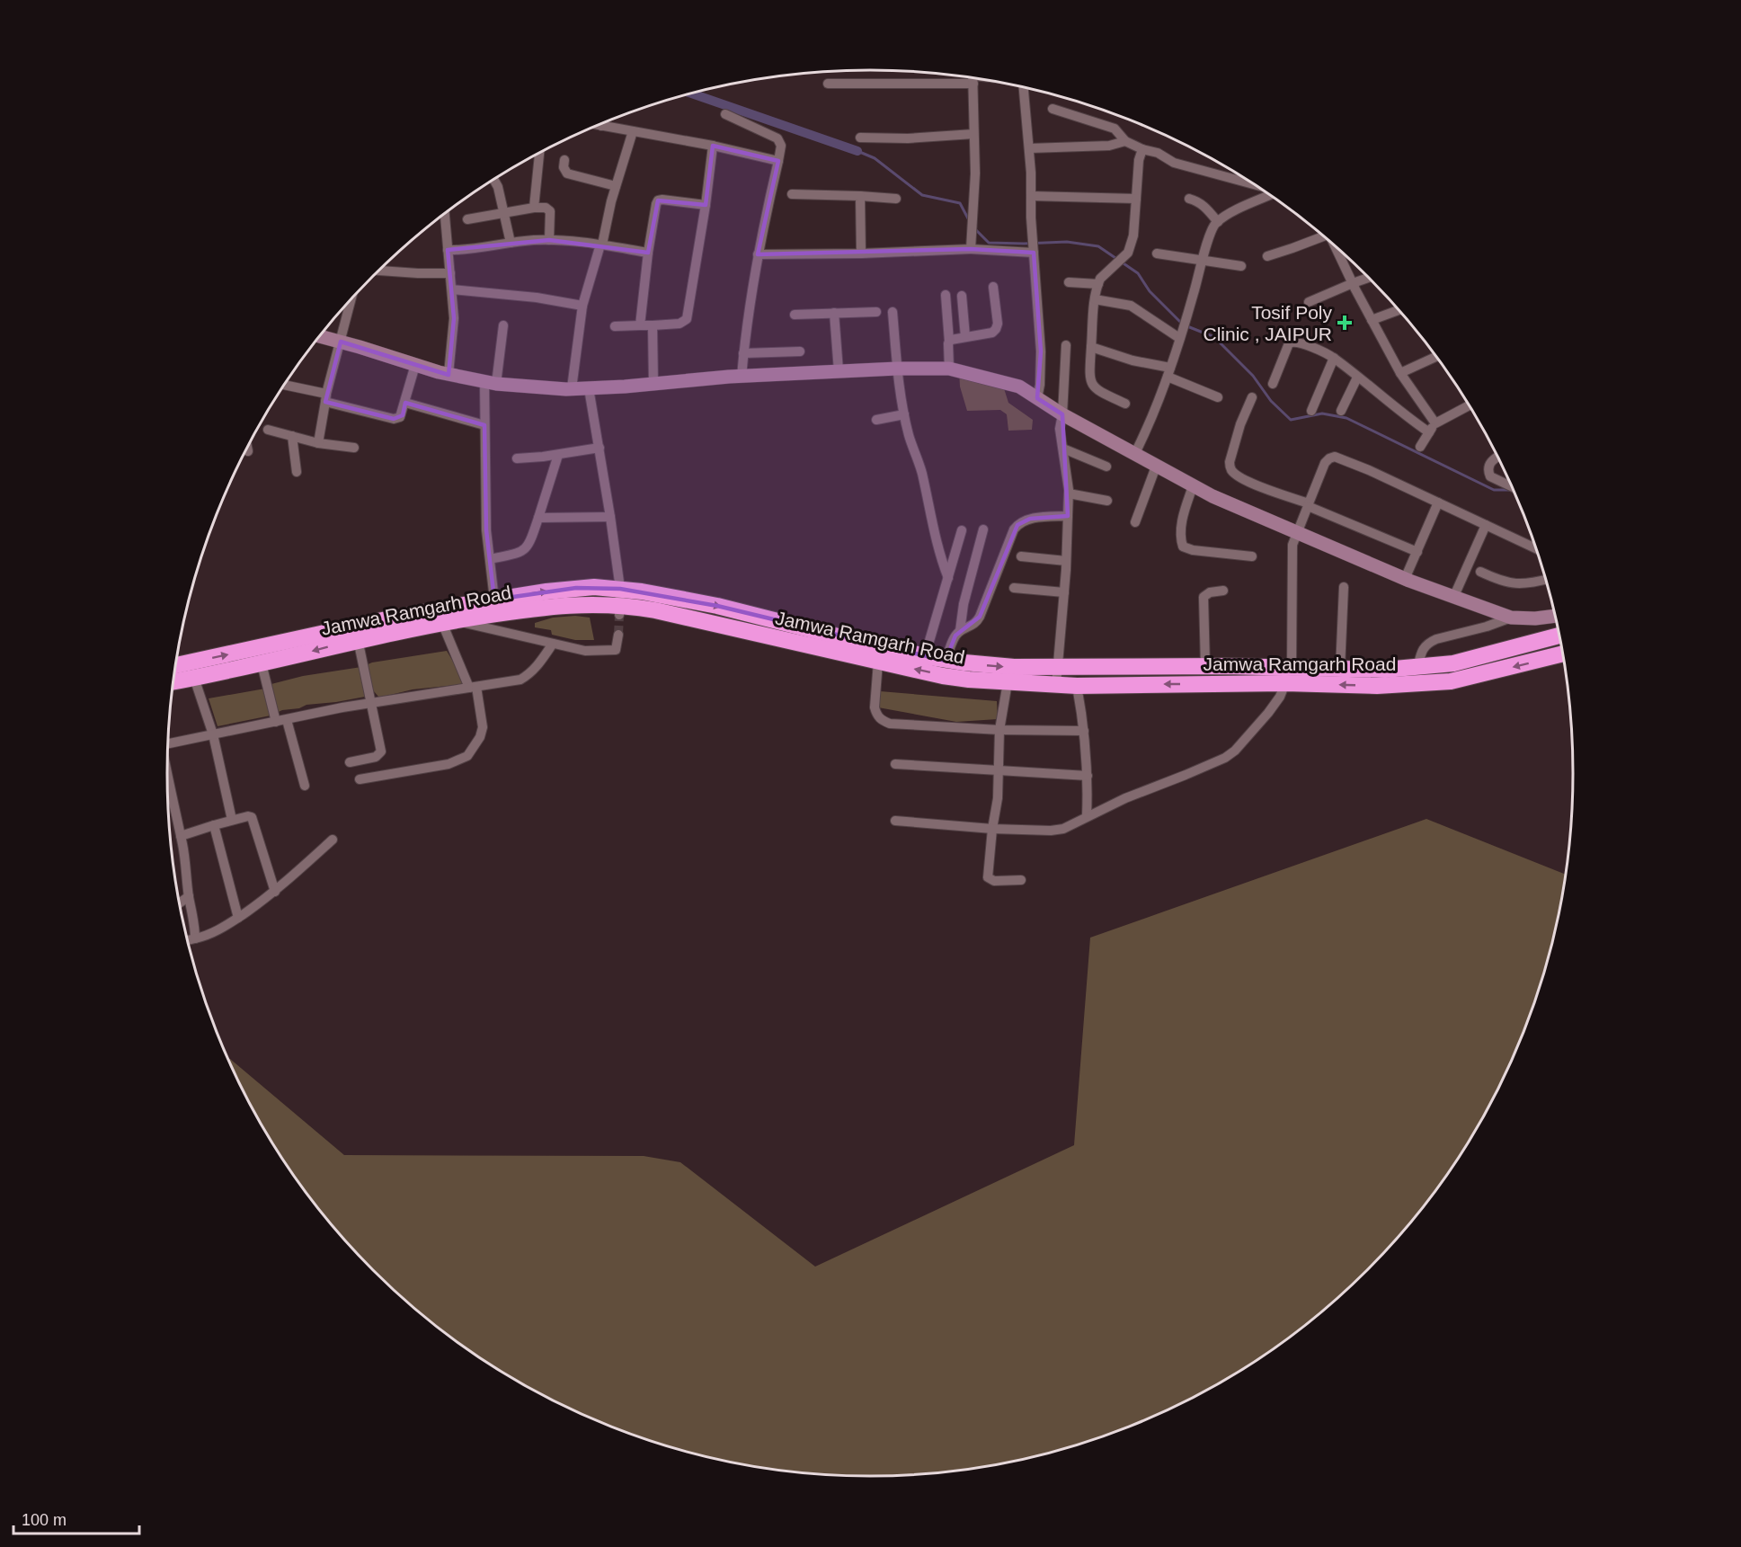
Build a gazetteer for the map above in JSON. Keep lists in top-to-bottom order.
{
  "streets": {
    "highway": ["Jamwa Ramgarh Road"]
  },
  "places": {
    "health": ["Tosif Poly Clinic , JAIPUR"]
  },
  "scale_bar": "100 m"
}
